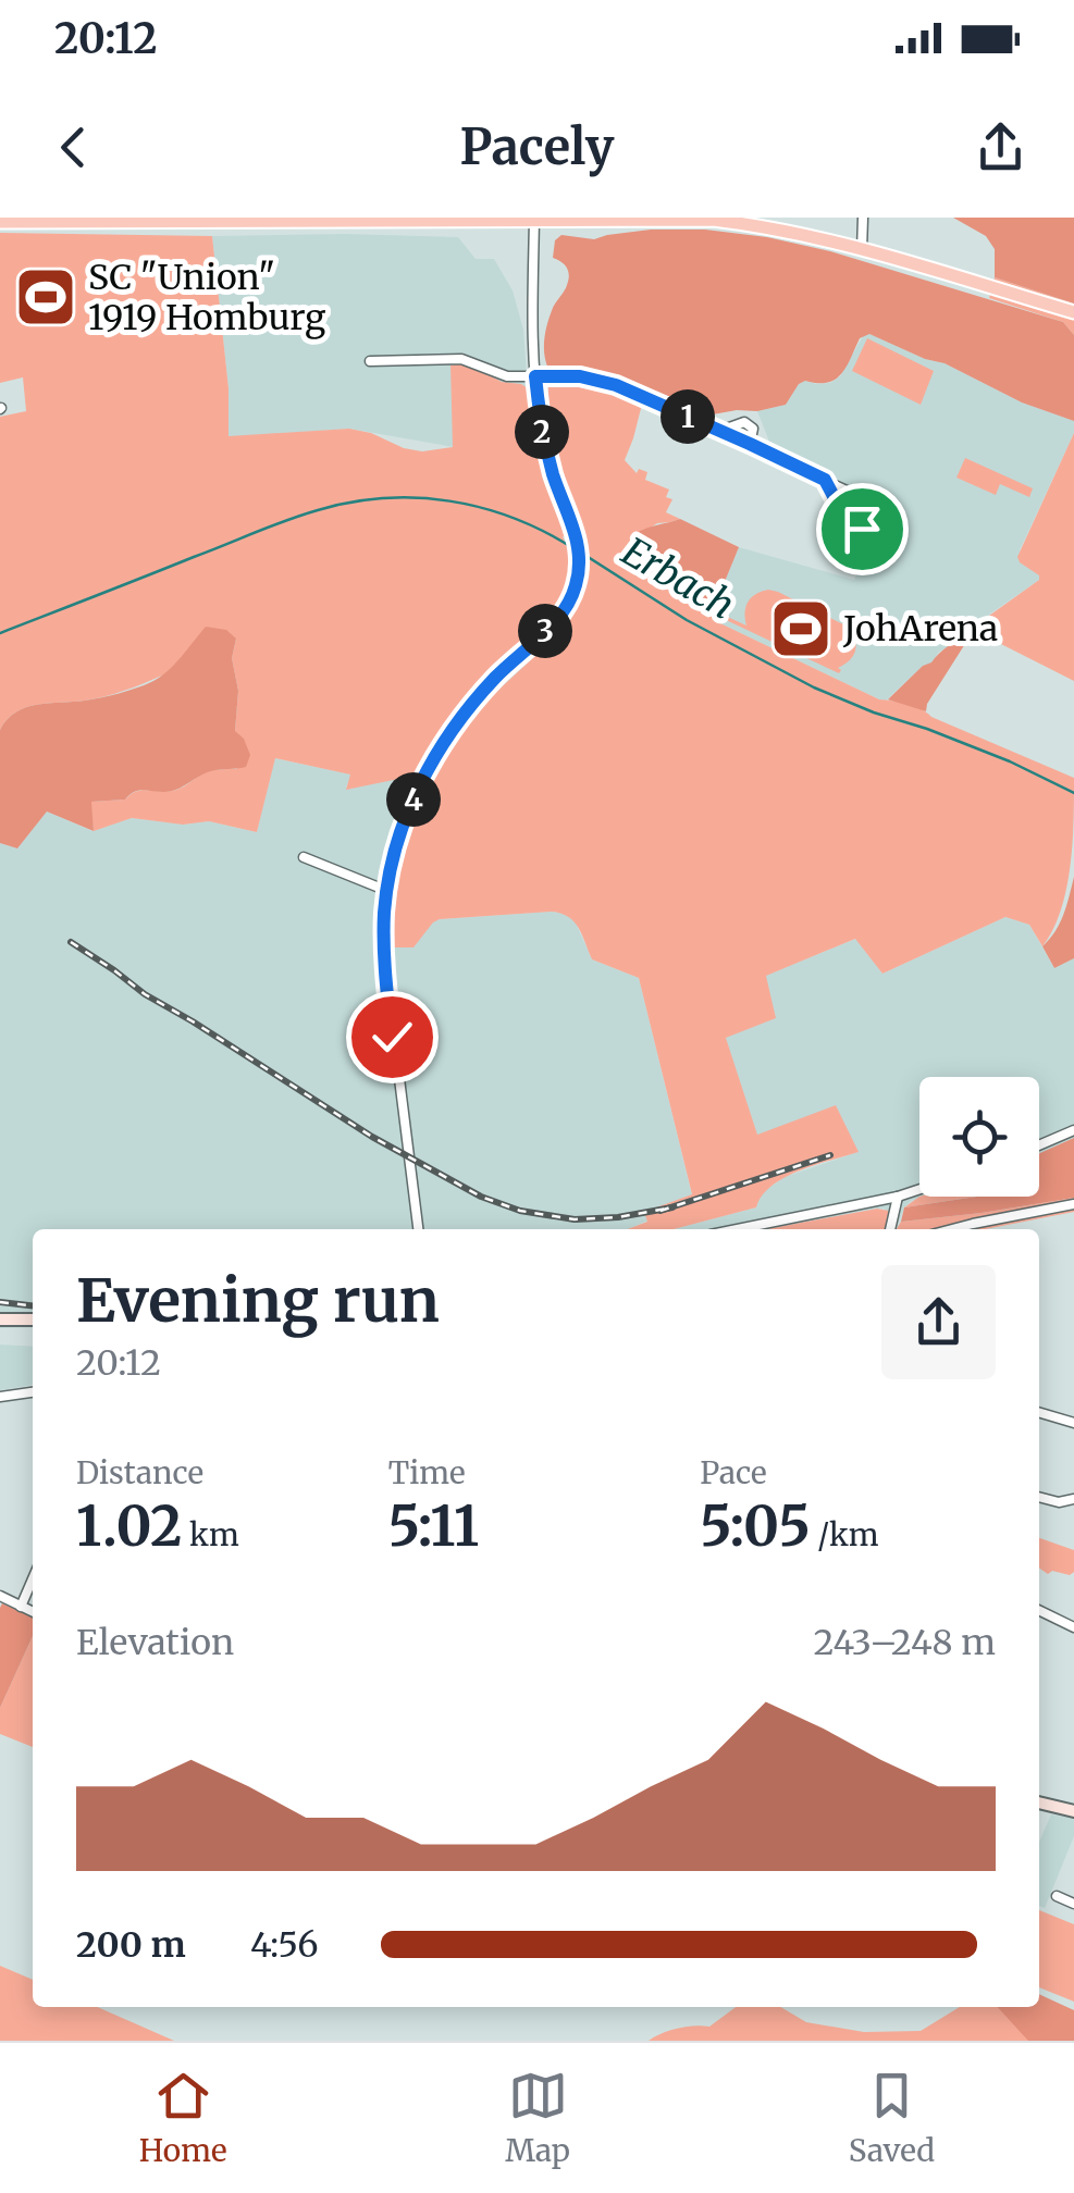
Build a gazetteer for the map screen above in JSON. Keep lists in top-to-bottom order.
{
  "water": ["Erbach"],
  "places": {
    "sports": ["SC \"Union\" 1919 Homburg", "JohArena"]
  },
  "page": {
    "status": "20:12",
    "header": "Pacely",
    "pins": [
      "1",
      "2",
      "3",
      "4"
    ],
    "heading": ["Evening run", "20:12"],
    "stats": [
      ["Distance", "1.02 km"],
      ["Time", "5:11"],
      ["Pace", "5:05 /km"]
    ],
    "chart": ["Elevation", "243–248 m"],
    "list": [
      {
        "name": "200 m",
        "note": "4:56"
      }
    ],
    "tabs": ["Home", "Map", "Saved"]
  }
}
